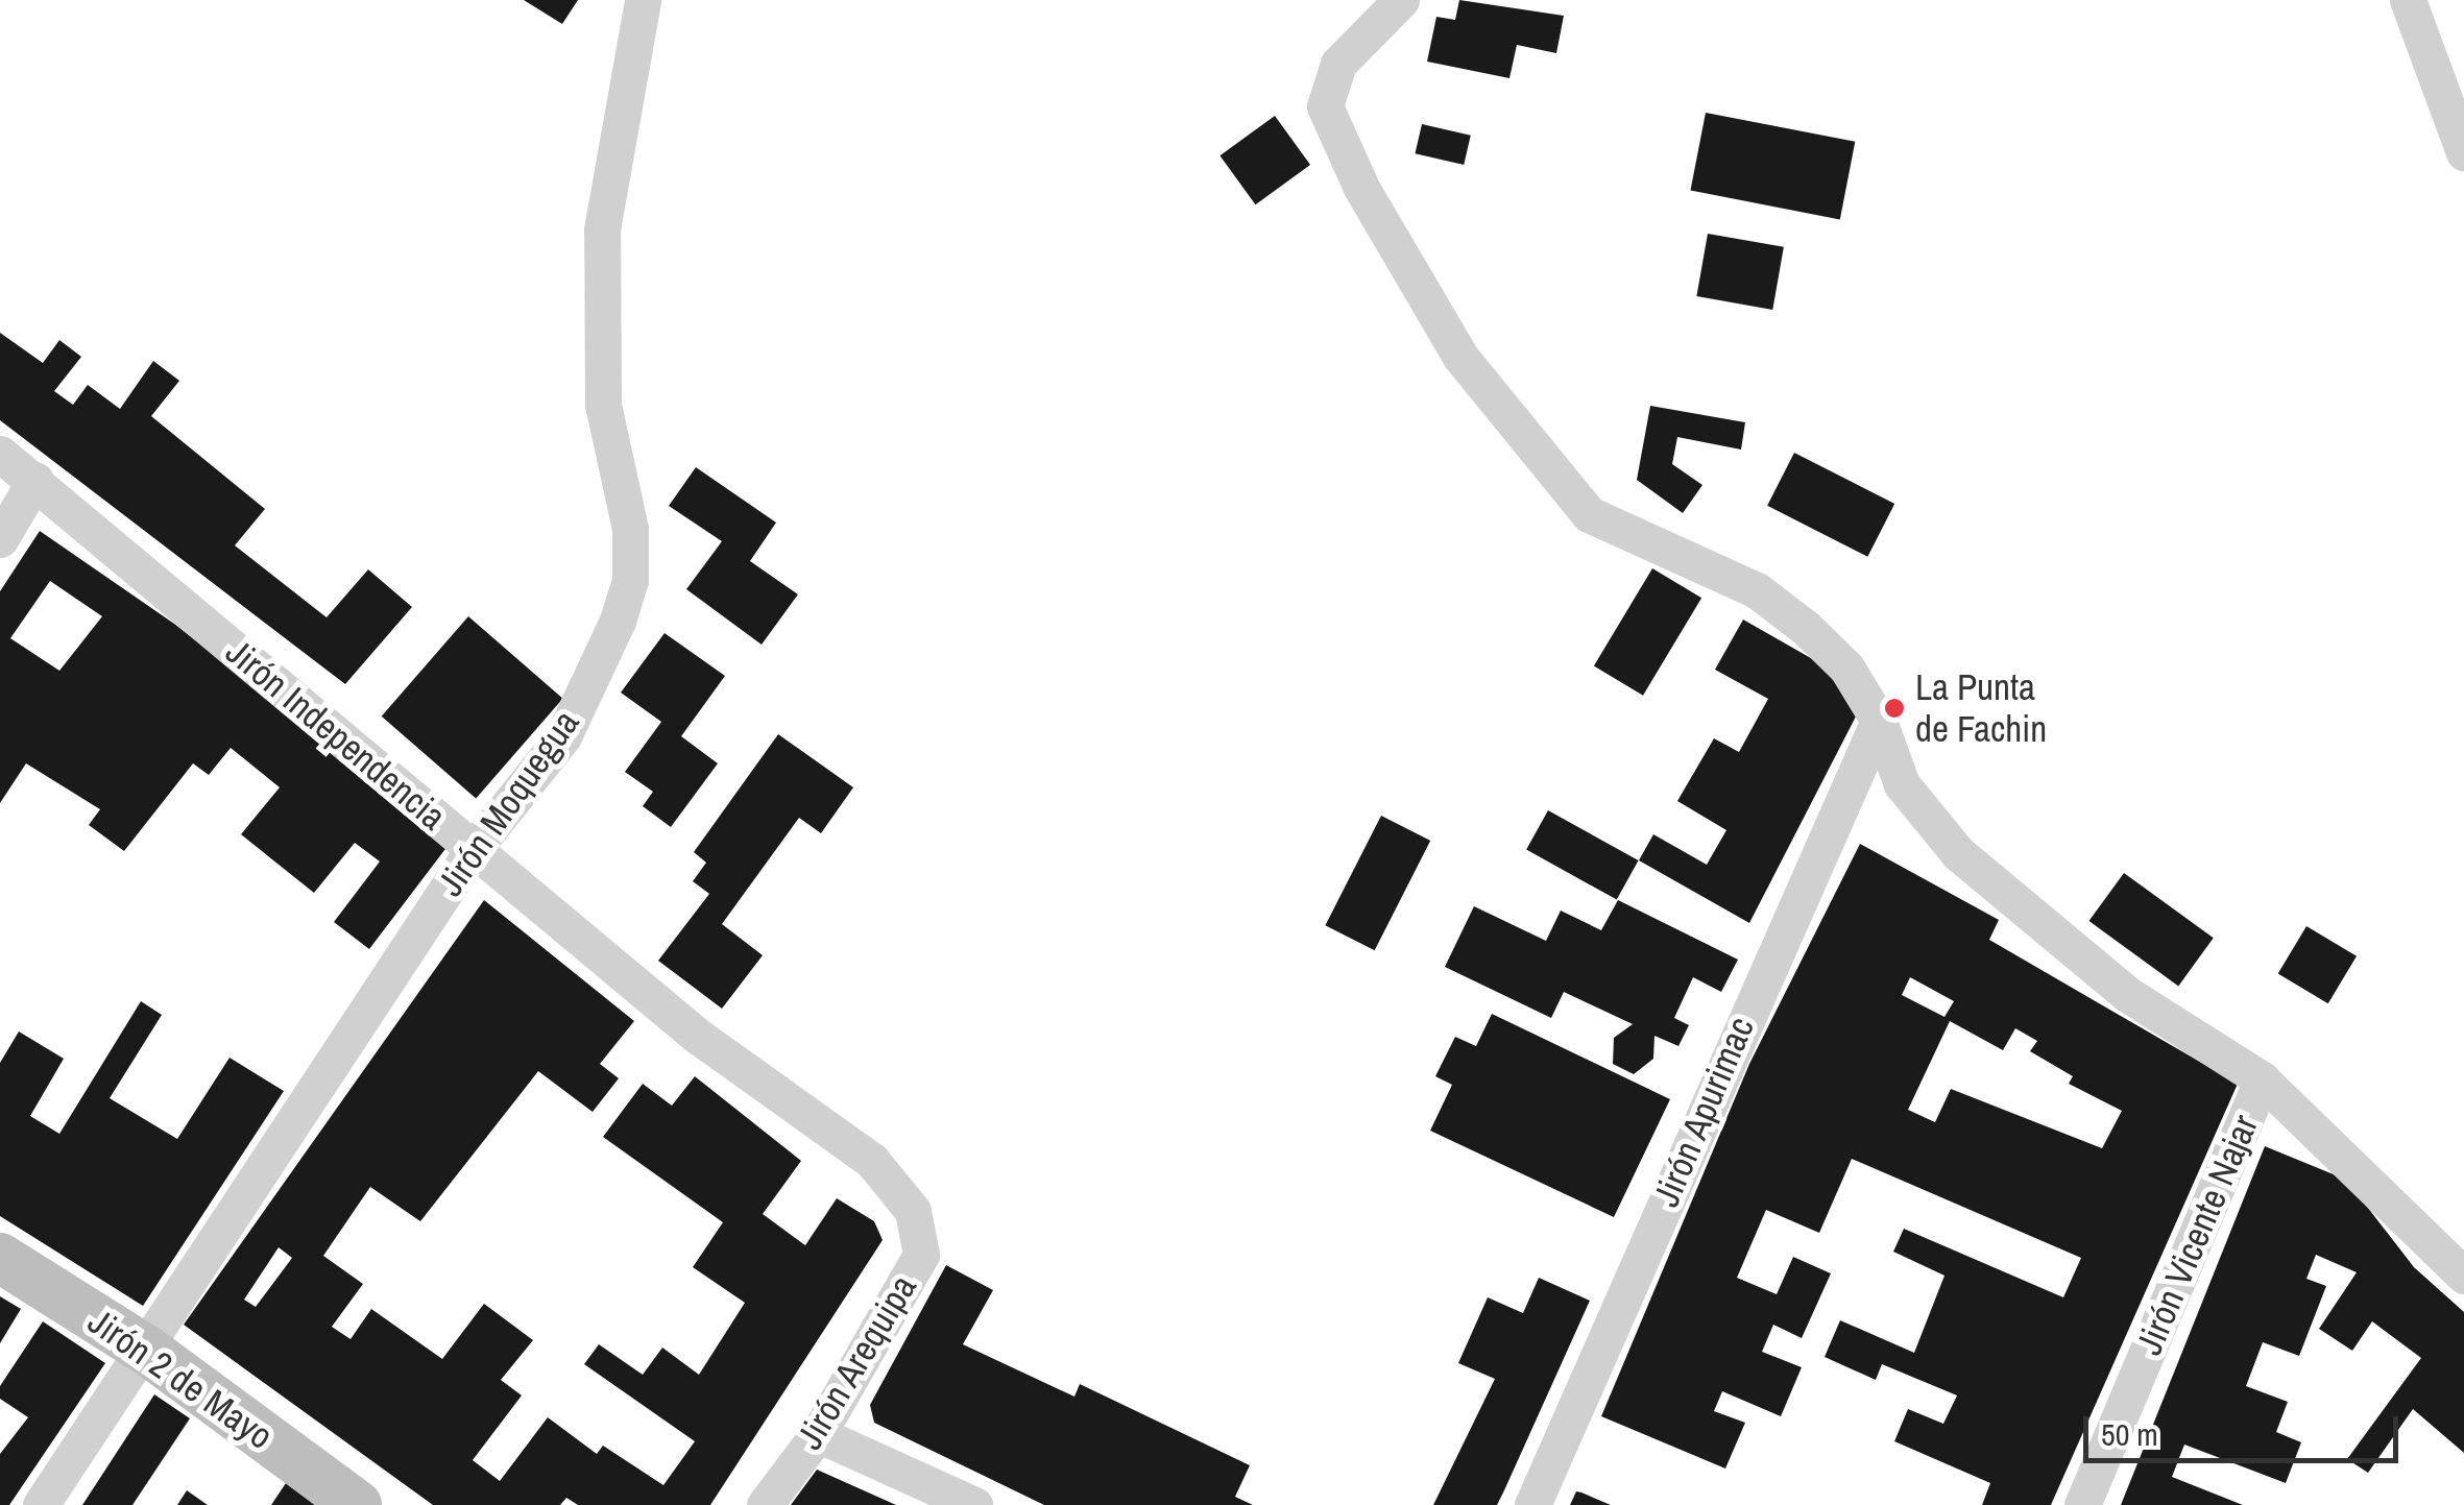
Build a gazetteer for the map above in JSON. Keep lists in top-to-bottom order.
{
  "streets": {
    "main road": ["Jirón 2 de Mayo"],
    "street": [
      "Jirón Independencia",
      "Jirón Moquegua",
      "Jirón Apurimac",
      "Jirón Vicente Najar",
      "Jirón Arequipa"
    ]
  },
  "crossings": [
    ["Jirón Independencia", "Jirón Moquegua"],
    ["Jirón Independencia", "Jirón Arequipa"],
    ["Jirón Moquegua", "Jirón 2 de Mayo"]
  ],
  "places": ["La Punta de Fachin"],
  "scale_bar": "50 m"
}
